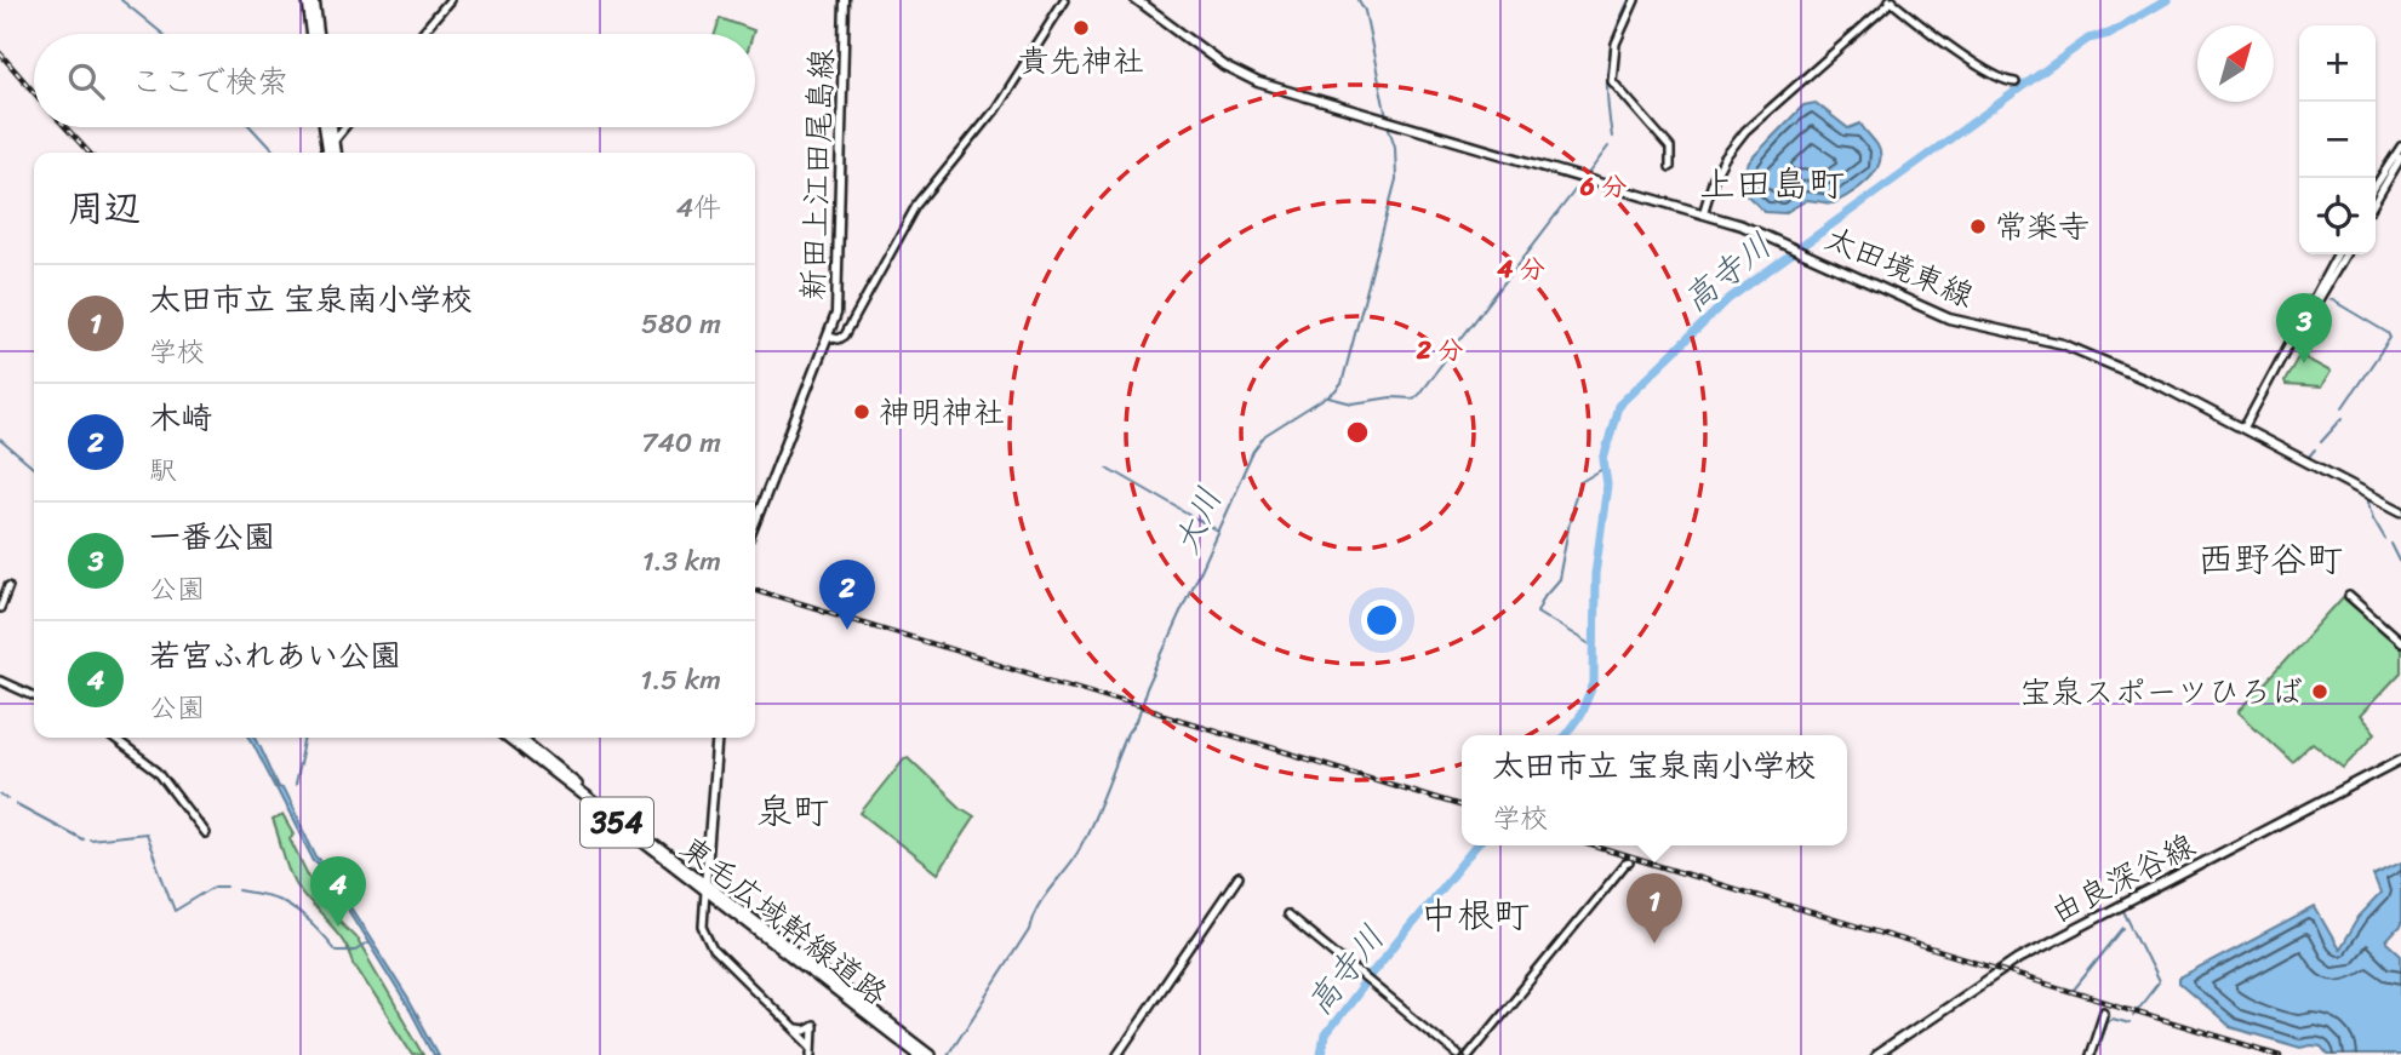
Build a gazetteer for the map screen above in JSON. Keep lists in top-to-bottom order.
{
  "streets": {
    "highway": ["354", "東毛広域幹線道路"],
    "main road": ["新田上江田尾島線", "太田境東線", "由良深谷線"]
  },
  "districts": [
    "上田島町",
    "西野谷町",
    "泉町",
    "中根町"
  ],
  "water": ["高寺川", "大川"],
  "places": [
    "貴先神社",
    "常楽寺",
    "神明神社",
    "宝泉スポーツひろば"
  ],
  "north": "top right",
  "page": {
    "map_buttons": ["+", "−"],
    "search": "ここで検索",
    "heading": ["周辺", "4件"],
    "list": [
      {
        "mark": "1",
        "name": "太田市立 宝泉南小学校",
        "note": "学校",
        "value": "580 m"
      },
      {
        "mark": "2",
        "name": "木崎",
        "note": "駅",
        "value": "740 m"
      },
      {
        "mark": "3",
        "name": "一番公園",
        "note": "公園",
        "value": "1.3 km"
      },
      {
        "mark": "4",
        "name": "若宮ふれあい公園",
        "note": "公園",
        "value": "1.5 km"
      }
    ],
    "pins": [
      "3",
      "2",
      "4",
      "1"
    ],
    "popup": ["太田市立 宝泉南小学校", "学校"]
  },
  "rings": ["6 分", "4 分", "2 分"]
}
